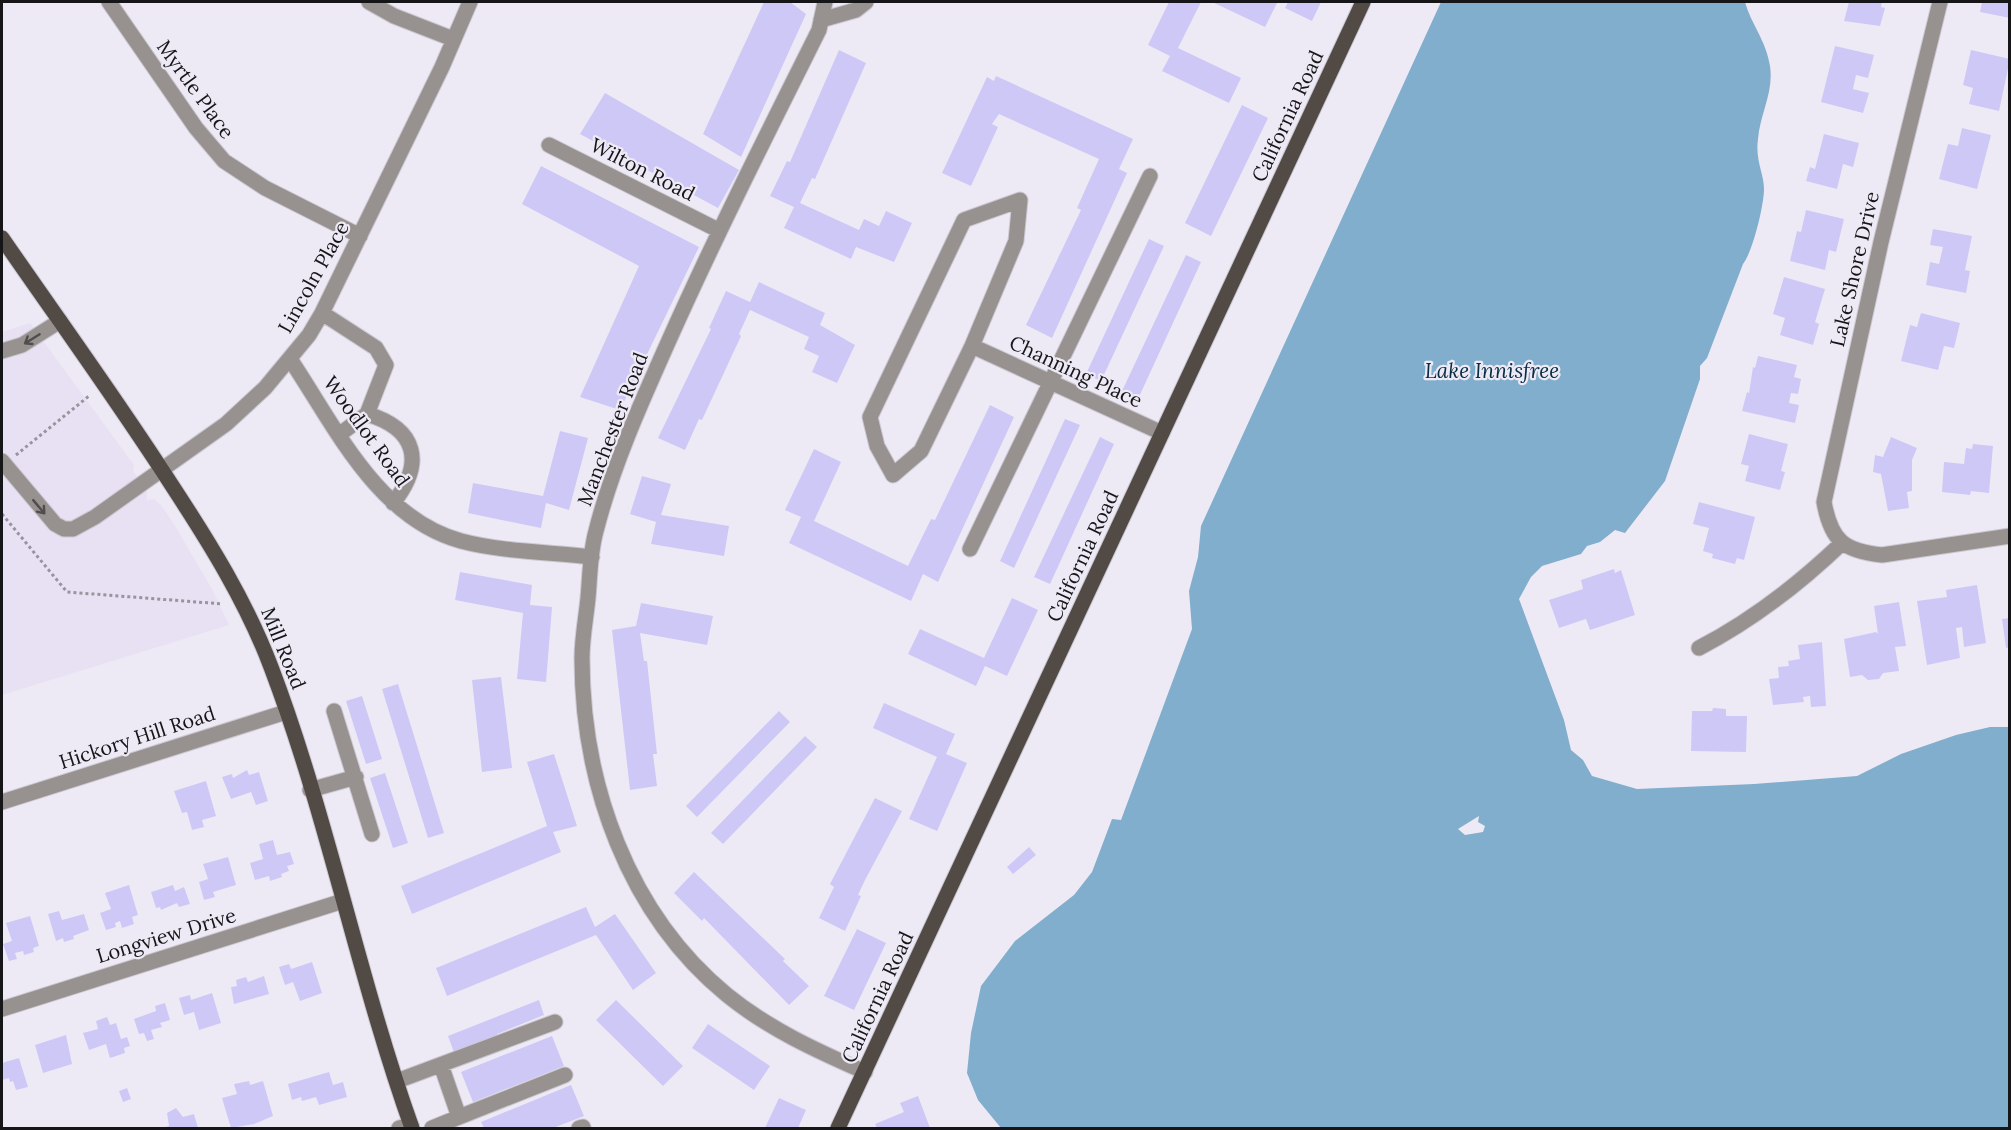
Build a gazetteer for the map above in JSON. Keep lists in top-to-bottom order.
{
  "streets": {
    "main road": ["California Road", "Mill Road"],
    "street": [
      "Myrtle Place",
      "Wilton Road",
      "Lake Shore Drive",
      "Lincoln Place",
      "Channing Place",
      "Manchester Road",
      "Woodlot Road",
      "Hickory Hill Road",
      "Longview Drive"
    ]
  },
  "crossings": [
    ["Myrtle Place", "Lincoln Place"],
    ["California Road", "Channing Place"],
    ["California Road", "Manchester Road"],
    ["Wilton Road", "Manchester Road"],
    ["Lincoln Place", "Woodlot Road"],
    ["Lincoln Place", "Mill Road"],
    ["Manchester Road", "Woodlot Road"],
    ["Mill Road", "Hickory Hill Road"],
    ["Mill Road", "Longview Drive"]
  ],
  "water": ["Lake Innisfree"]
}
